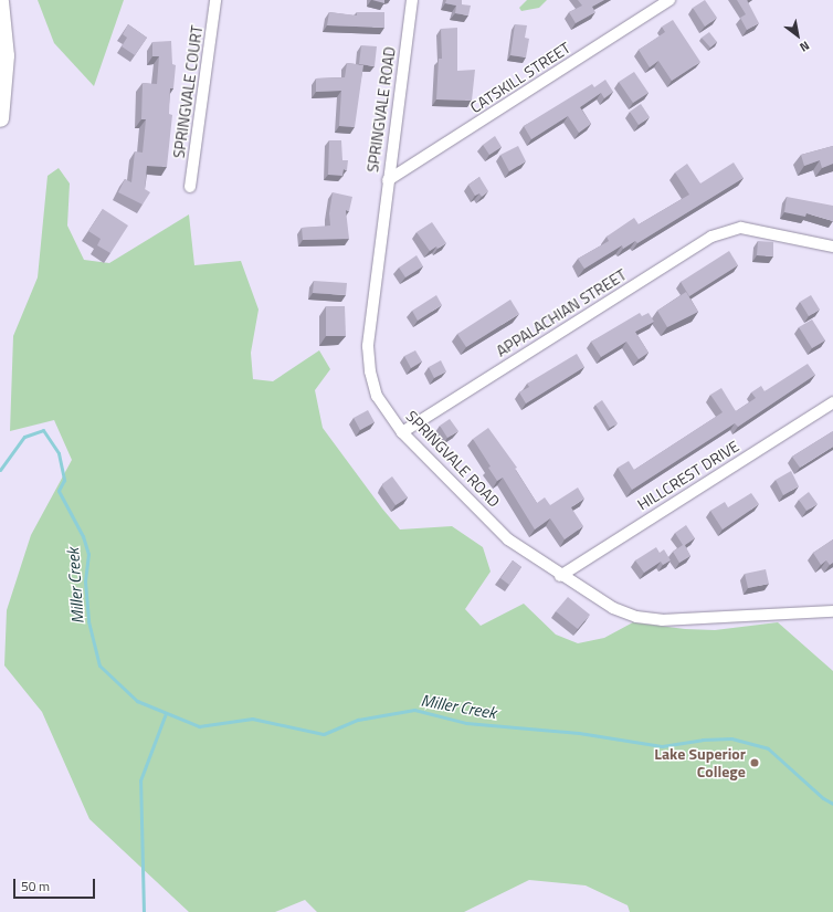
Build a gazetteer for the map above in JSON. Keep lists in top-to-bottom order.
{
  "streets": {
    "street": [
      "CATSKILL STREET",
      "SPRINGVALE COURT",
      "SPRINGVALE ROAD",
      "APPALACHIAN STREET",
      "HILLCREST DRIVE"
    ]
  },
  "crossings": [
    ["CATSKILL STREET", "SPRINGVALE ROAD"],
    ["SPRINGVALE ROAD", "APPALACHIAN STREET"],
    ["SPRINGVALE ROAD", "HILLCREST DRIVE"]
  ],
  "water": ["Miller Creek"],
  "places": ["Lake Superior College"],
  "scale_bar": "50 m",
  "north": "bottom right"
}
